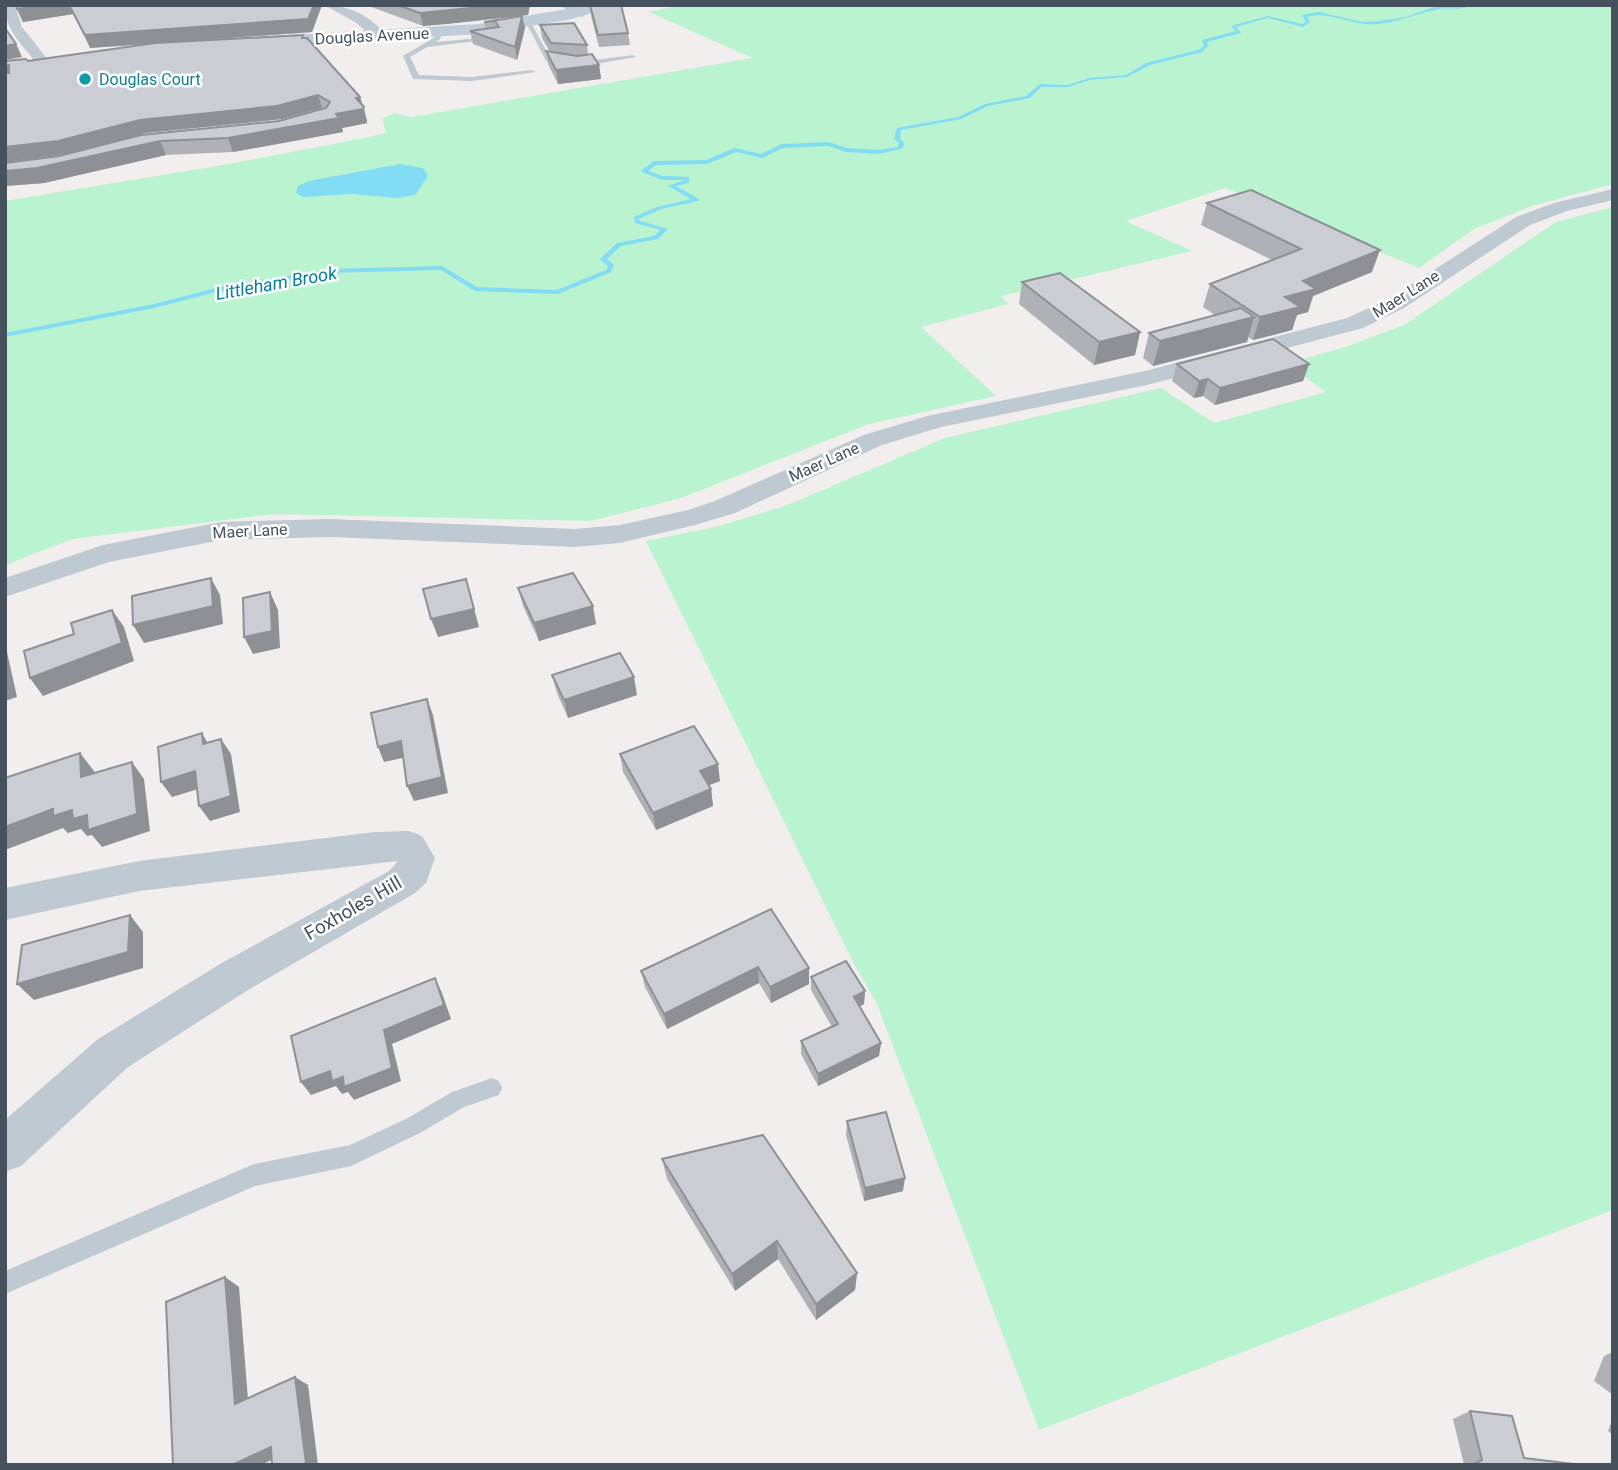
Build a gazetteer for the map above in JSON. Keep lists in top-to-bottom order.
{
  "streets": {
    "street": ["Douglas Avenue", "Maer Lane", "Foxholes Hill"]
  },
  "water": ["Littleham Brook"],
  "places": ["Douglas Court"]
}
